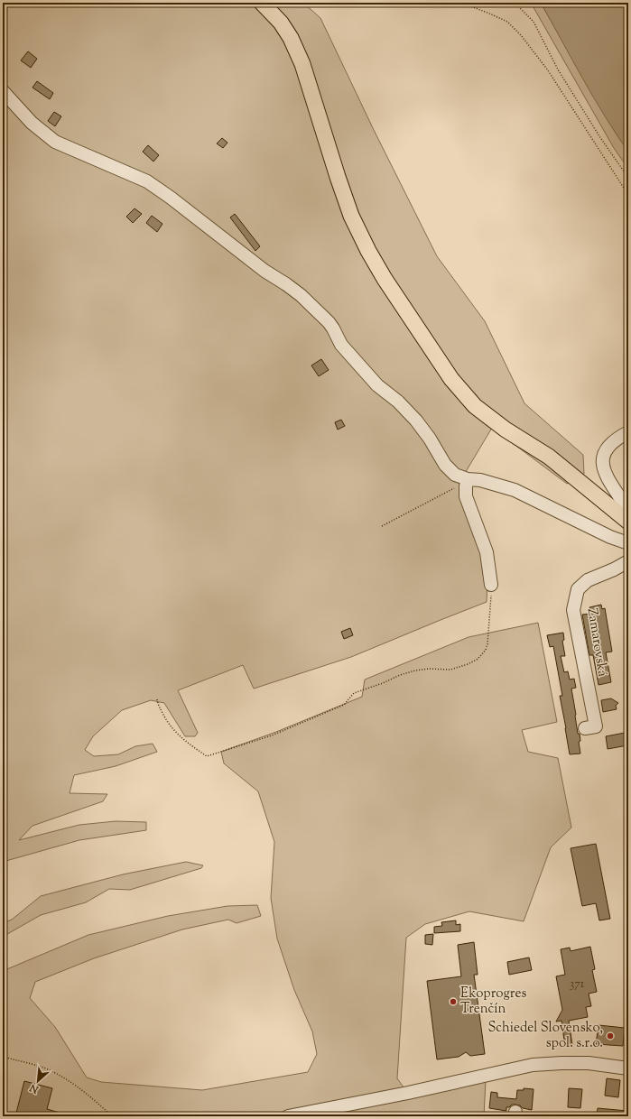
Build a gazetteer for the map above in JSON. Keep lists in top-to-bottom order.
{
  "streets": {
    "street": ["Zamarovská"]
  },
  "places": ["Ekoprogres Trenčín", "Schiedel Slovensko, spol. s.r.o."],
  "house_numbers": ["371"],
  "north": "bottom left"
}
